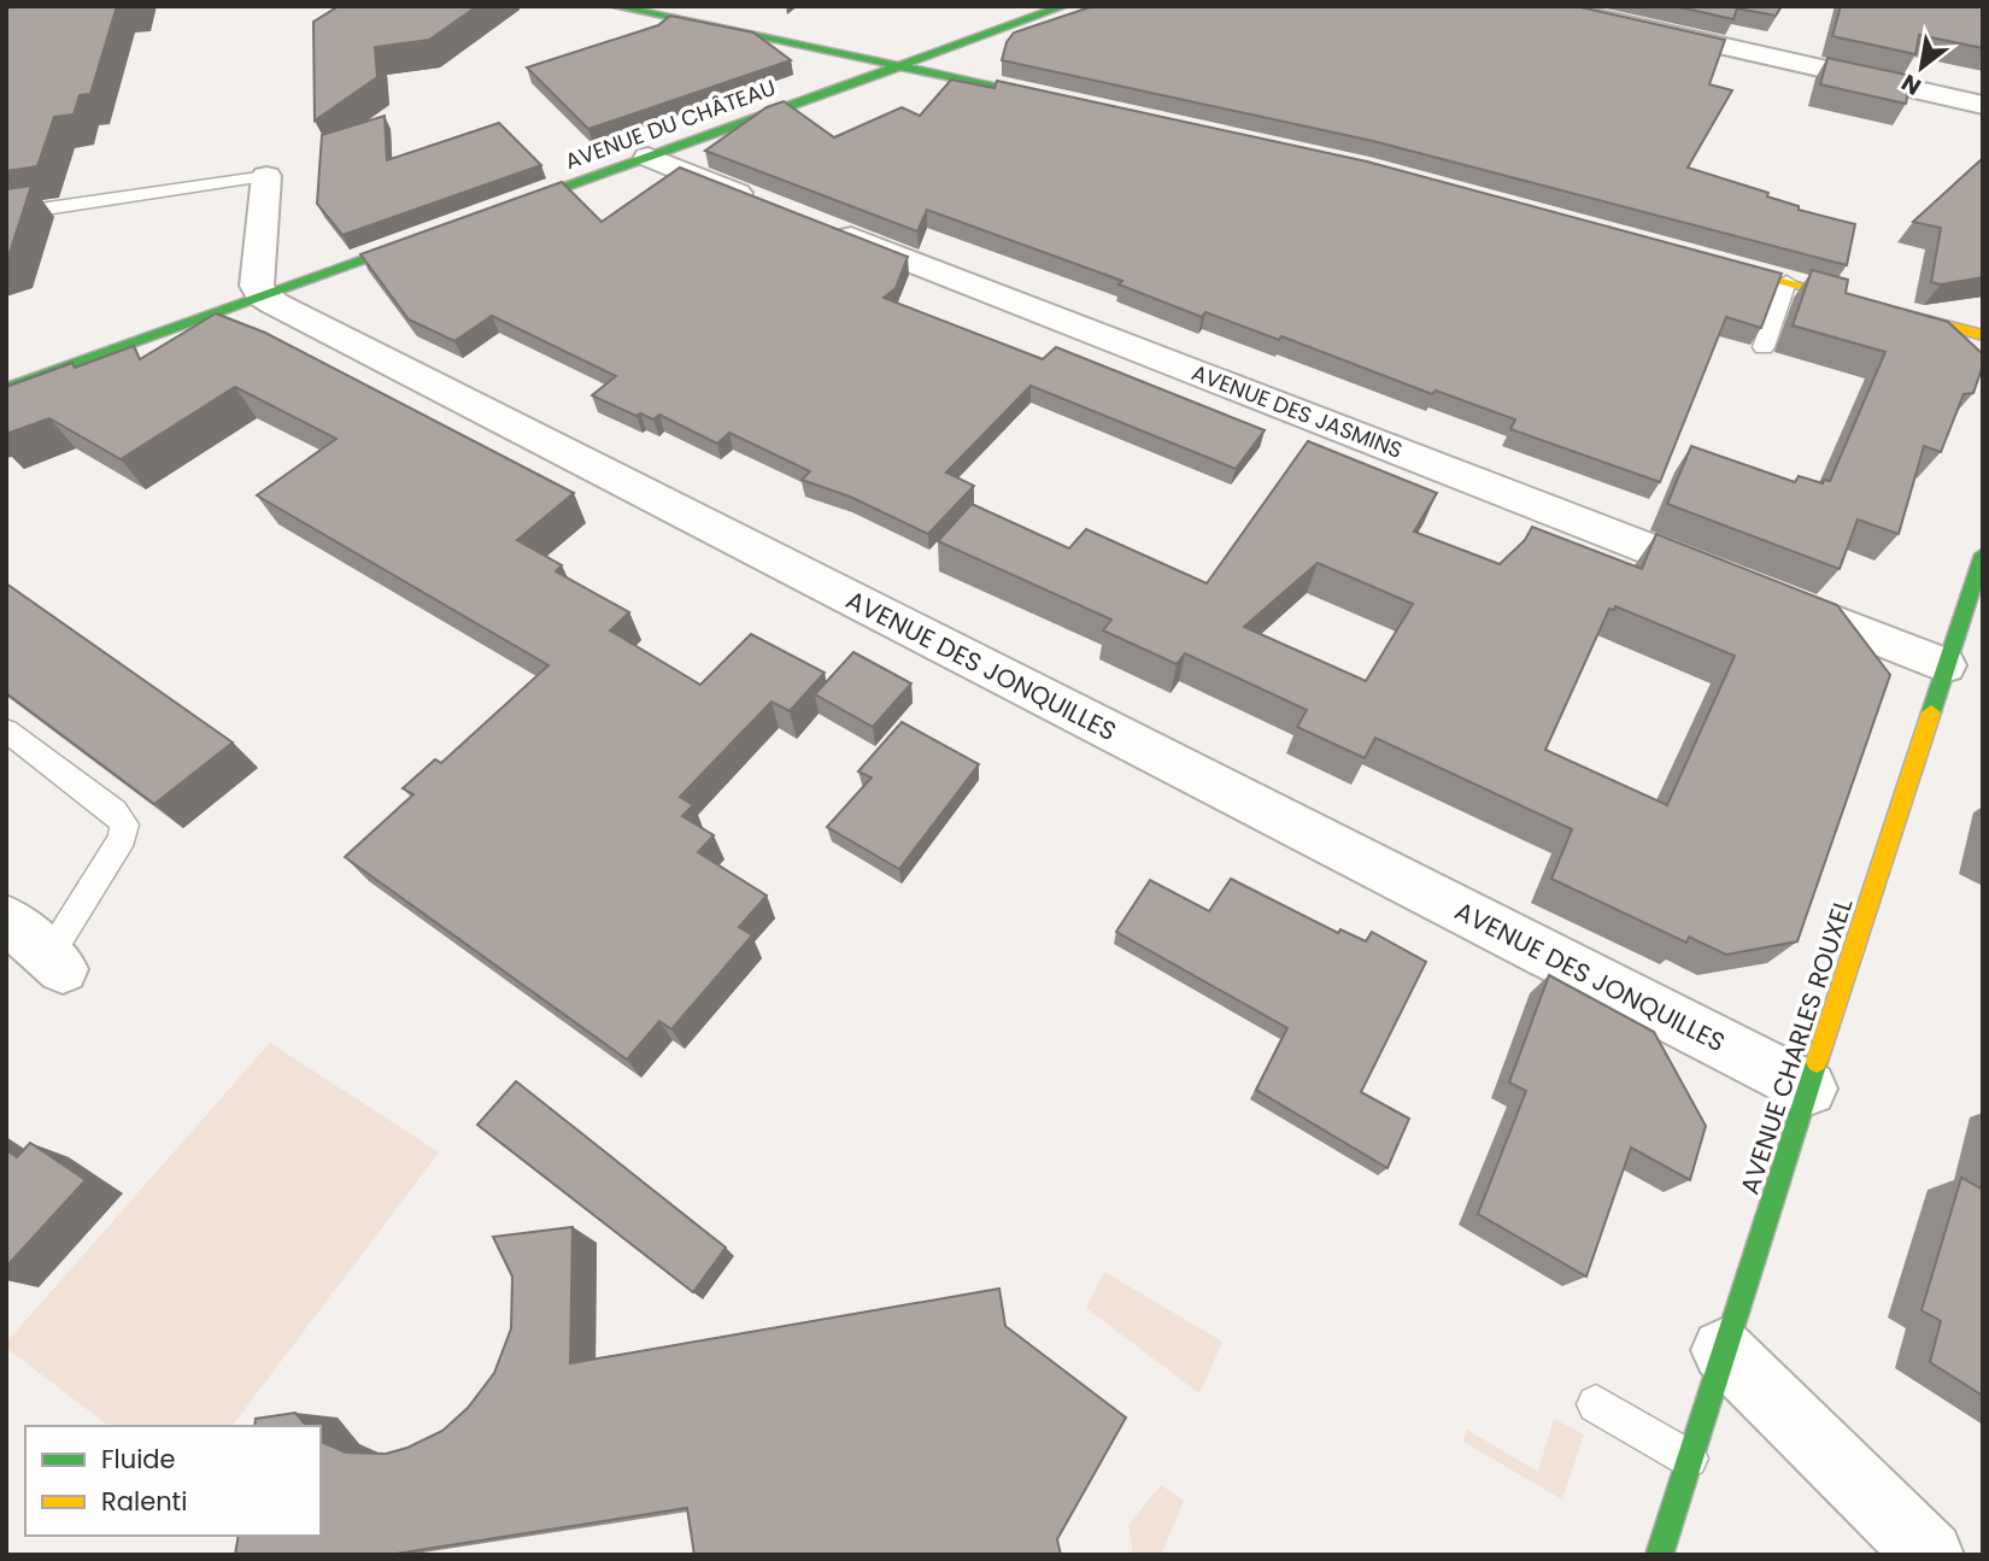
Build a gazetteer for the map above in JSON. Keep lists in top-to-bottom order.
{
  "streets": {
    "street": [
      "AVENUE DU CHÂTEAU",
      "AVENUE DES JASMINS",
      "AVENUE DES JONQUILLES",
      "AVENUE CHARLES ROUXEL"
    ]
  },
  "crossings": [
    ["AVENUE DES JASMINS", "AVENUE CHARLES ROUXEL"],
    ["AVENUE DES JONQUILLES", "AVENUE CHARLES ROUXEL"]
  ],
  "legend": ["Fluide", "Ralenti"],
  "north": "bottom left"
}
